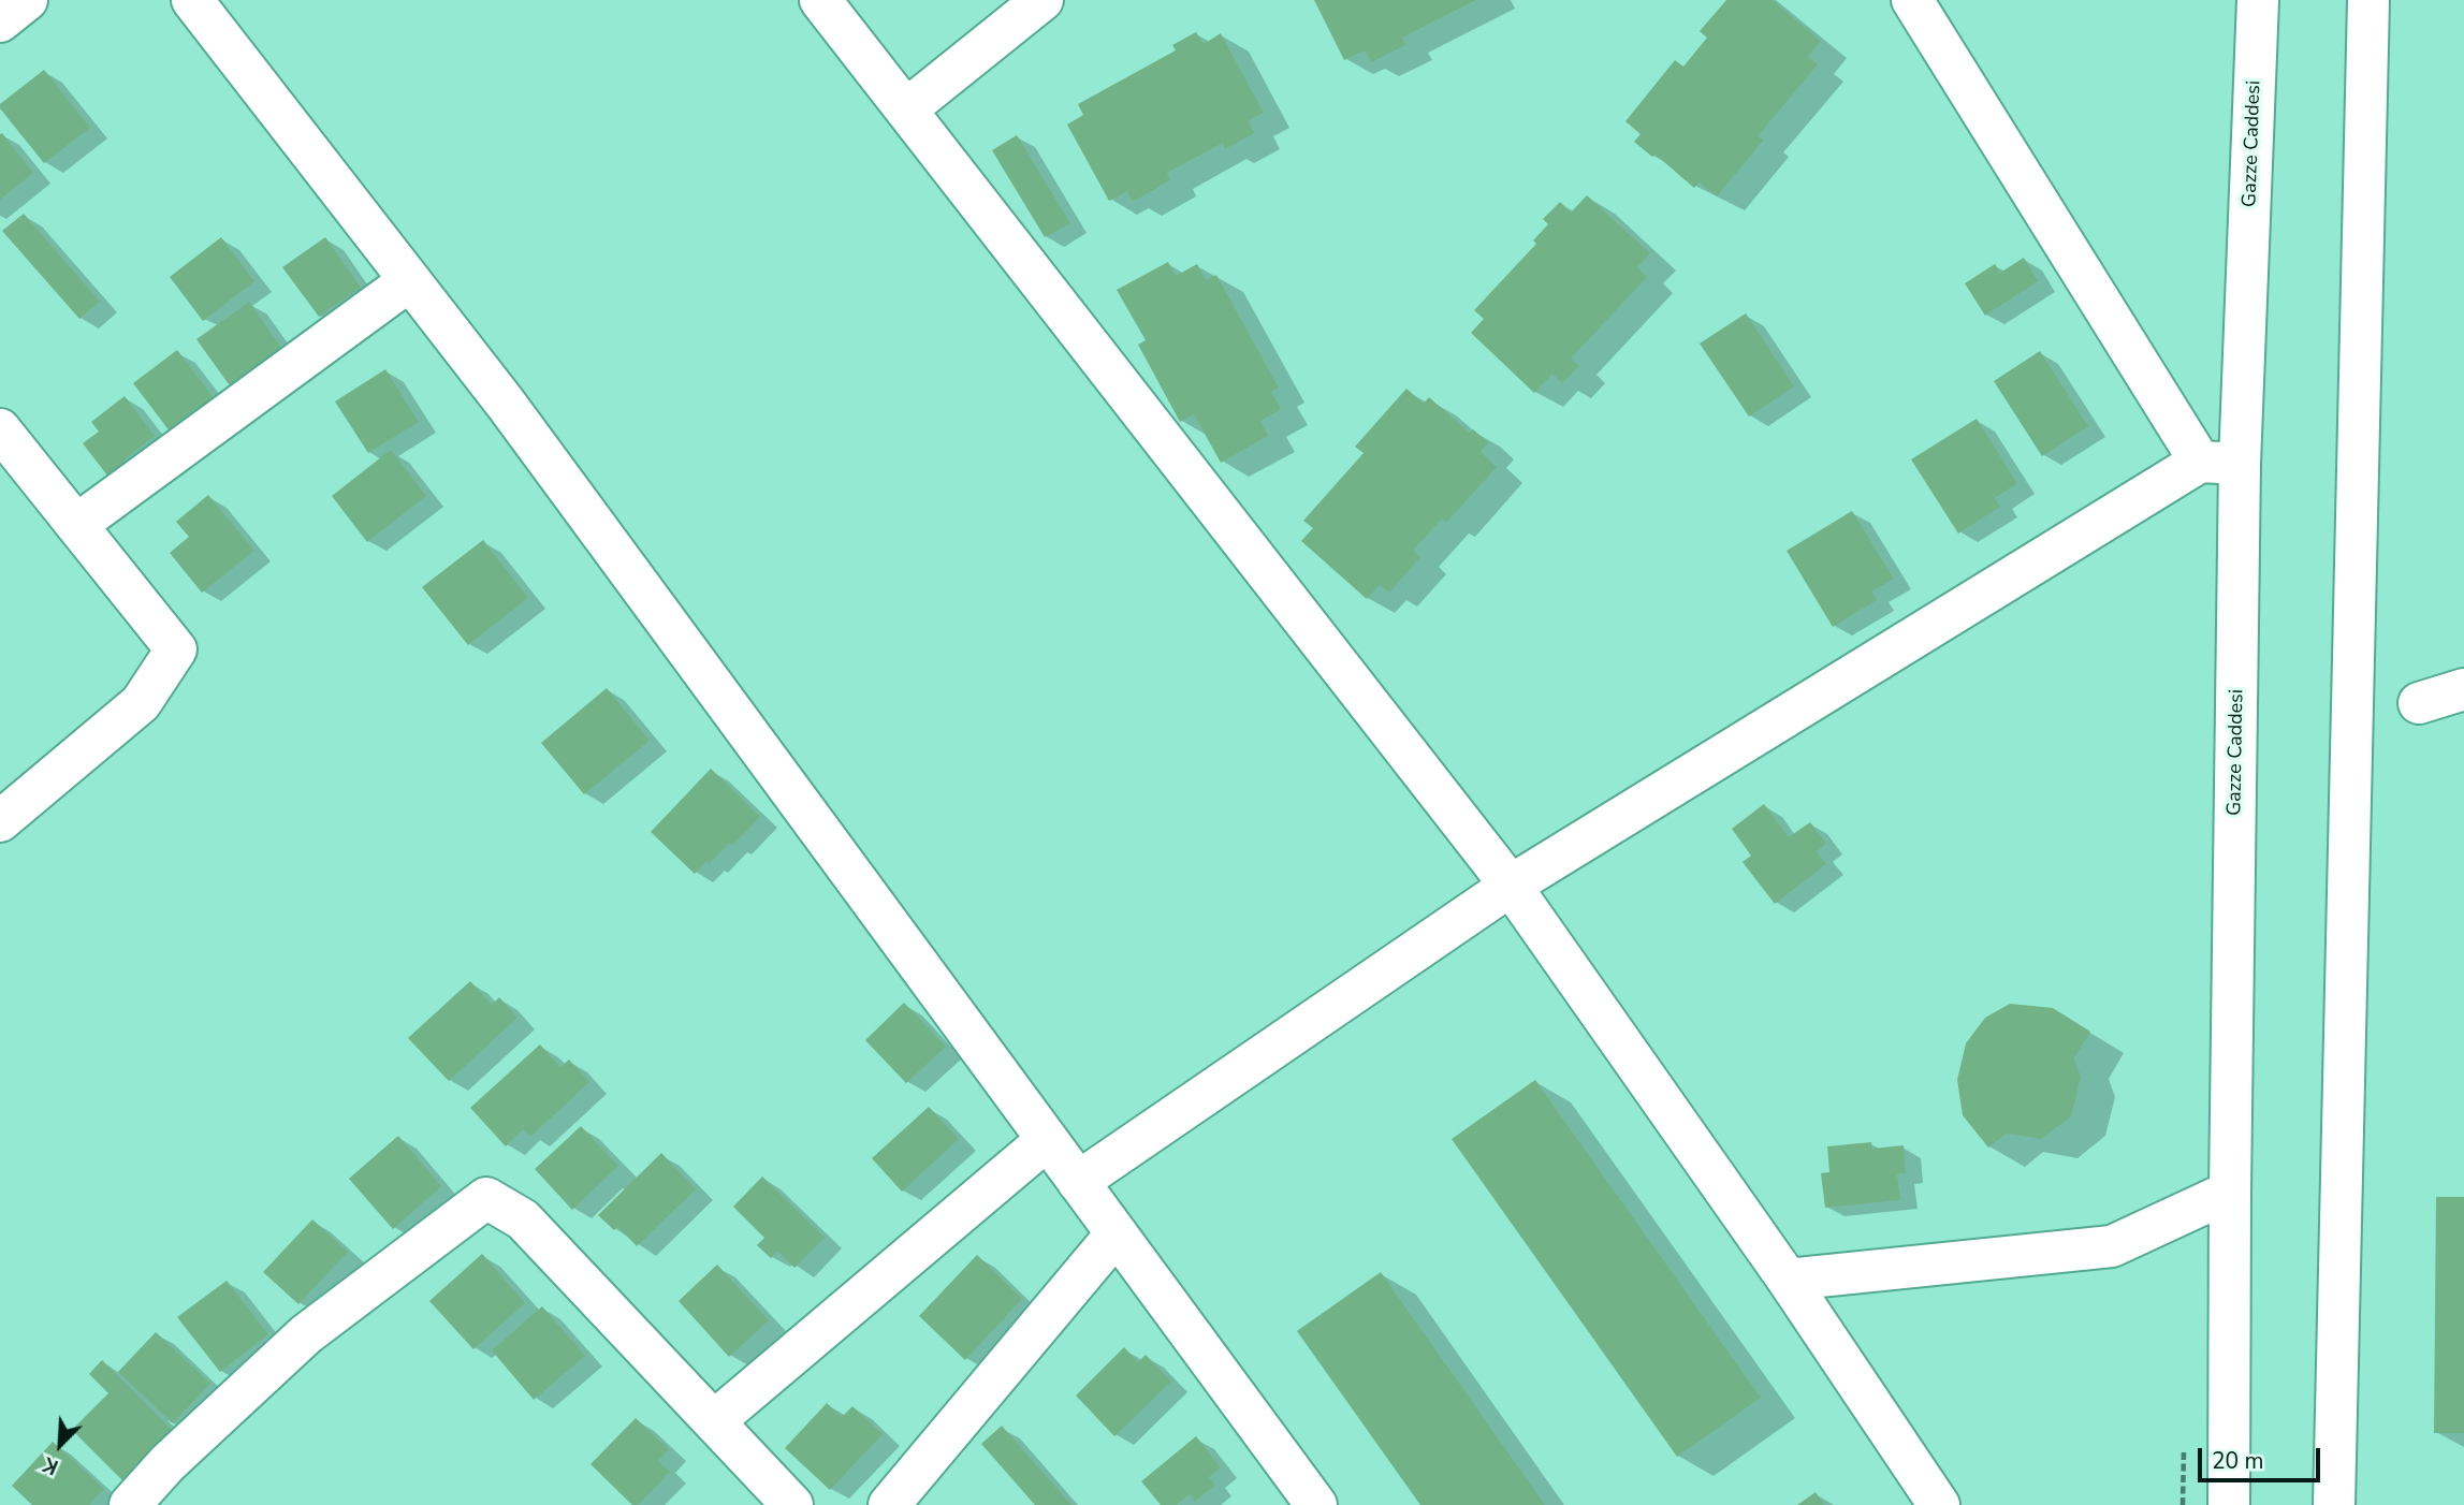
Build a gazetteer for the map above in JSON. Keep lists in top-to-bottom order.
{
  "streets": {
    "street": ["Gazze Caddesi"]
  },
  "scale_bar": "20 m",
  "north": "bottom left"
}
